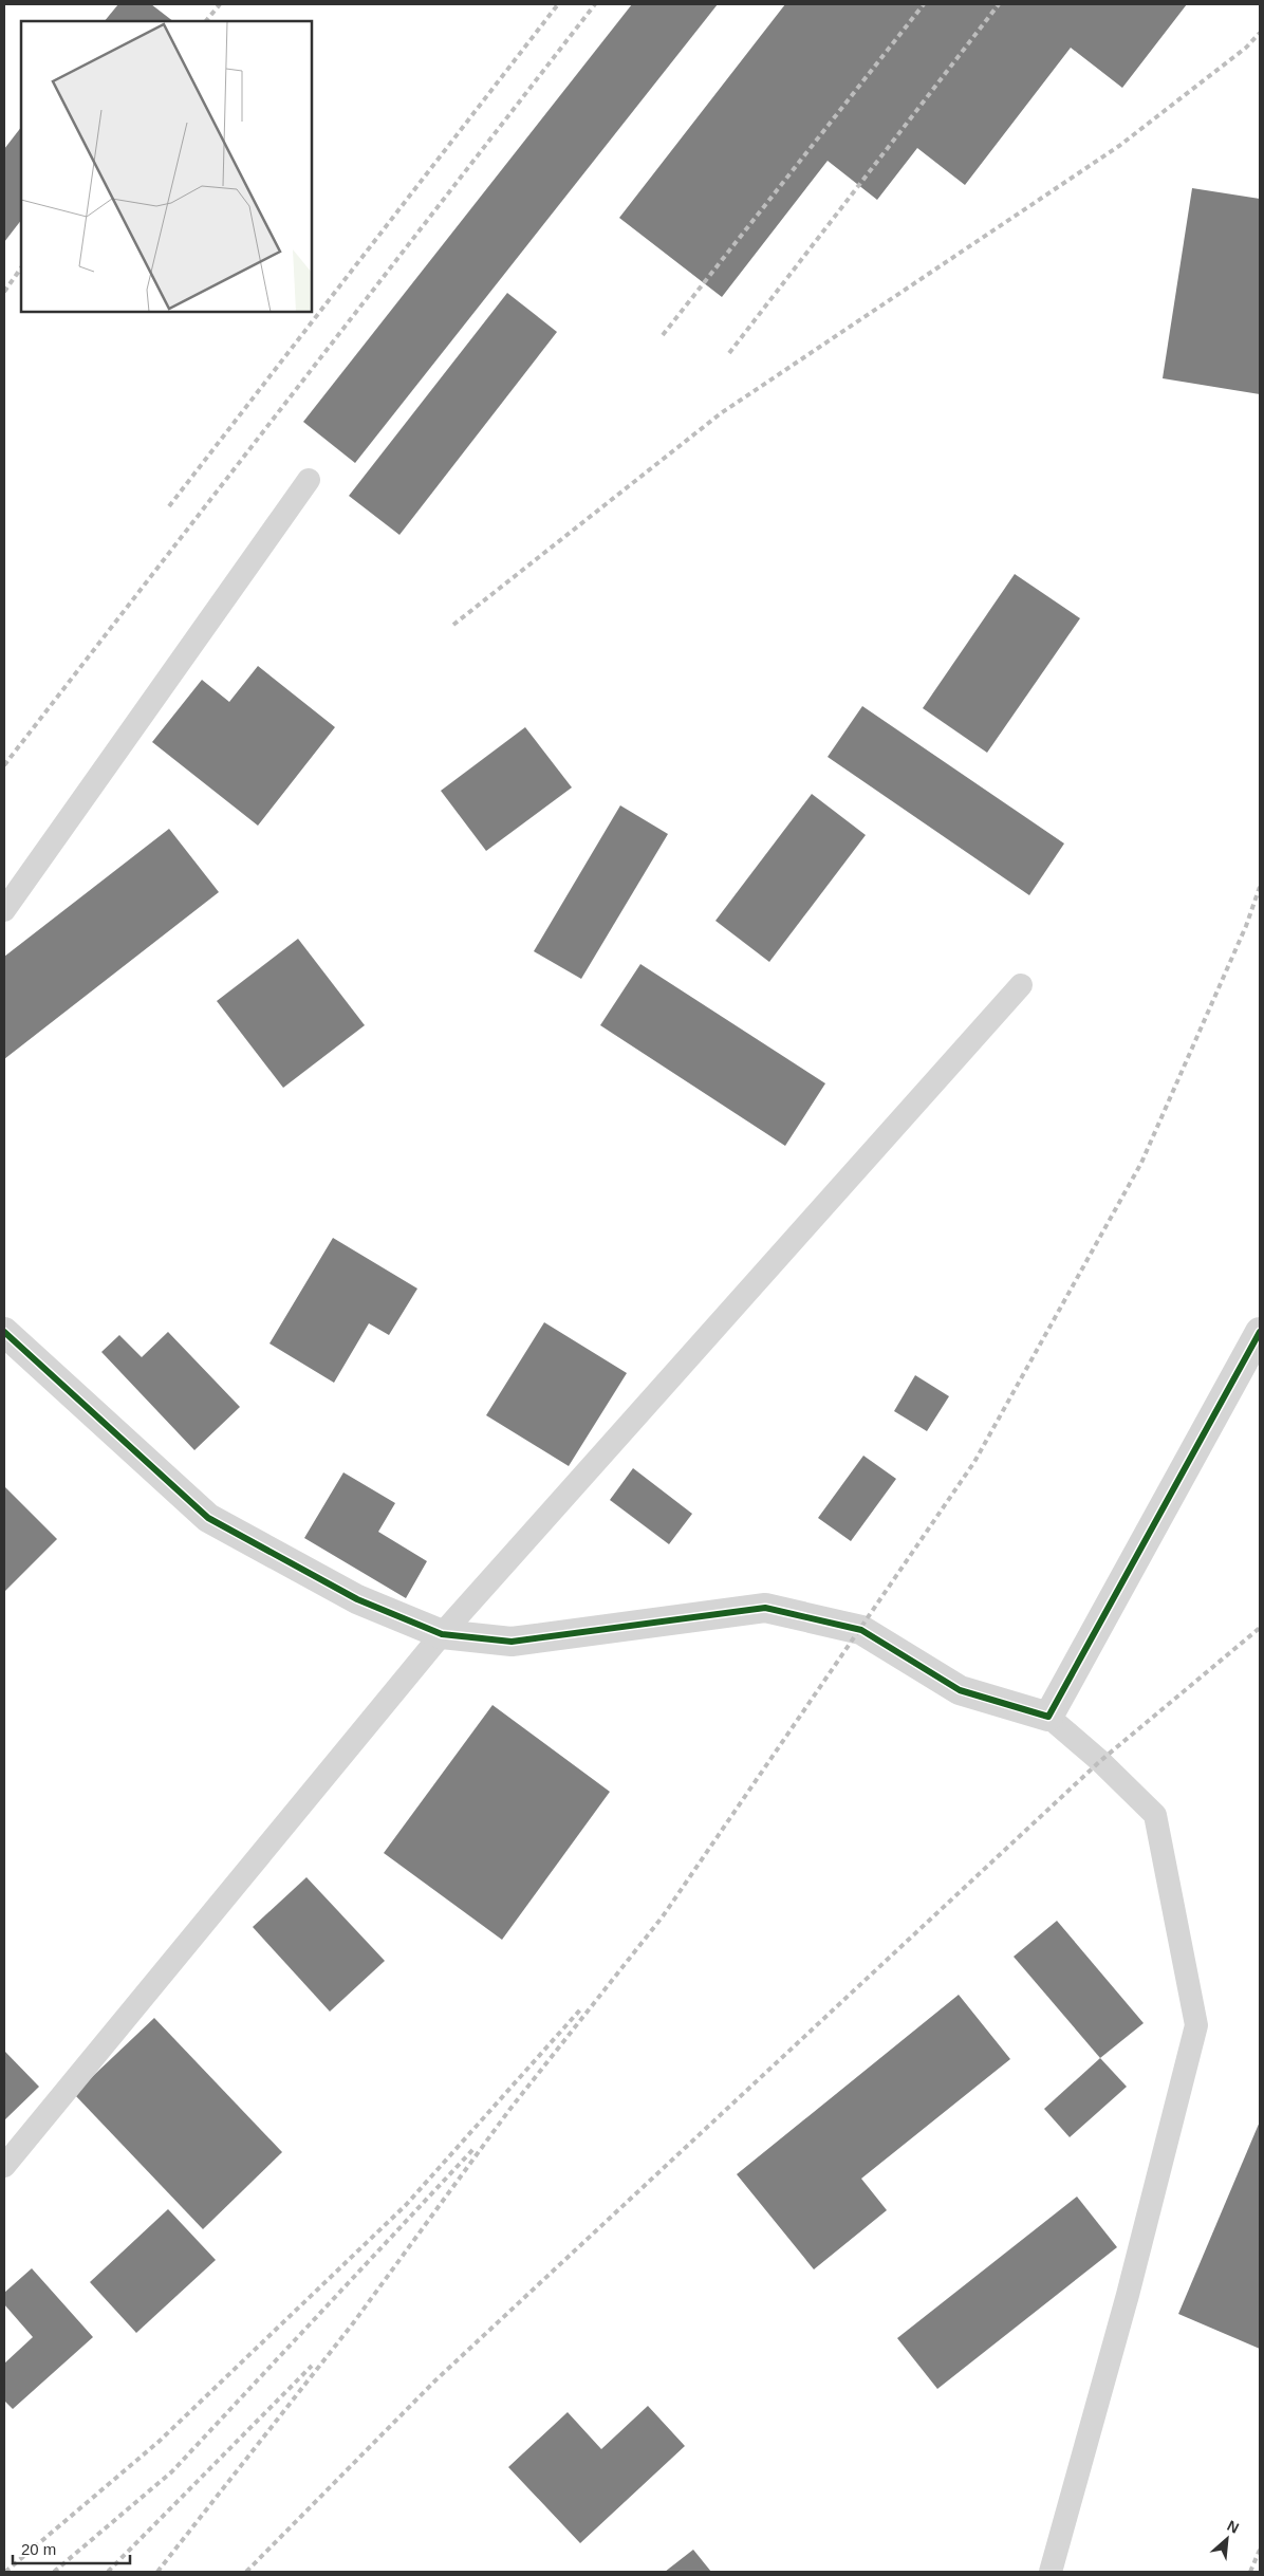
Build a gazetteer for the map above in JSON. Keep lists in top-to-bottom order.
{
  "scale_bar": "20 m",
  "north": "top right"
}
